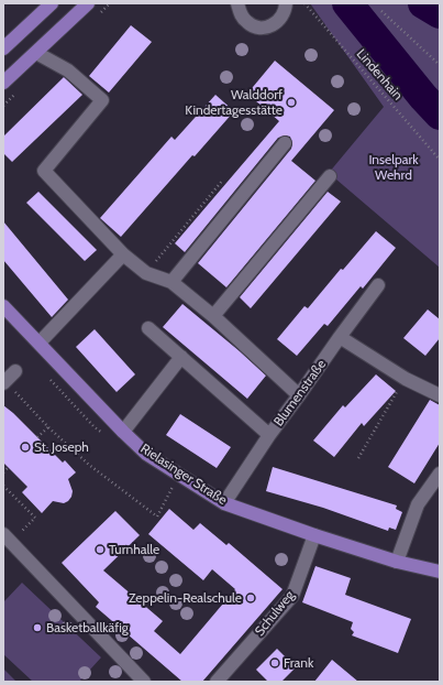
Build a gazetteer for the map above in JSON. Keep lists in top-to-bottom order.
{
  "streets": {
    "main road": ["Rielasinger Straße"],
    "street": ["Blumenstraße", "Schulweg"],
    "path": ["Lindenhain"]
  },
  "crossings": [
    ["Blumenstraße", "Rielasinger Straße"],
    ["Rielasinger Straße", "Schulweg"]
  ],
  "parks": ["Inselpark Wehrd"],
  "places": [
    "Walddorf Kindertagesstätte",
    "St. Joseph",
    "Turnhalle",
    "Zeppelin-Realschule",
    "Basketballkäfig",
    "Frank"
  ]
}
